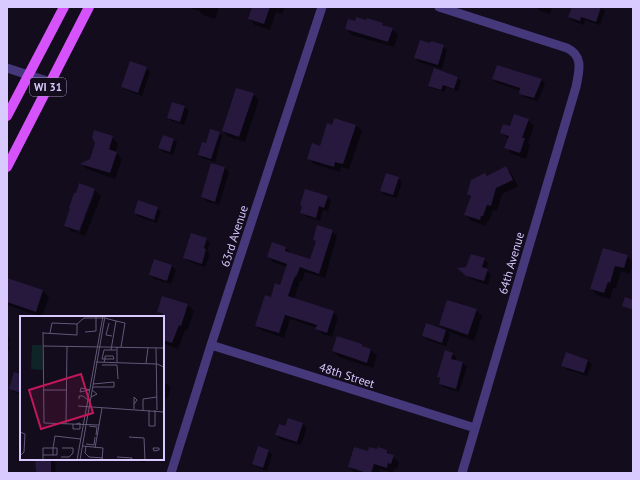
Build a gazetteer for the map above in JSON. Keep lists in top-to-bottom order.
{
  "streets": {
    "main road": ["WI 31"],
    "street": ["63rd Avenue", "64th Avenue", "48th Street"]
  },
  "crossings": [
    ["63rd Avenue", "48th Street"],
    ["64th Avenue", "48th Street"]
  ]
}
